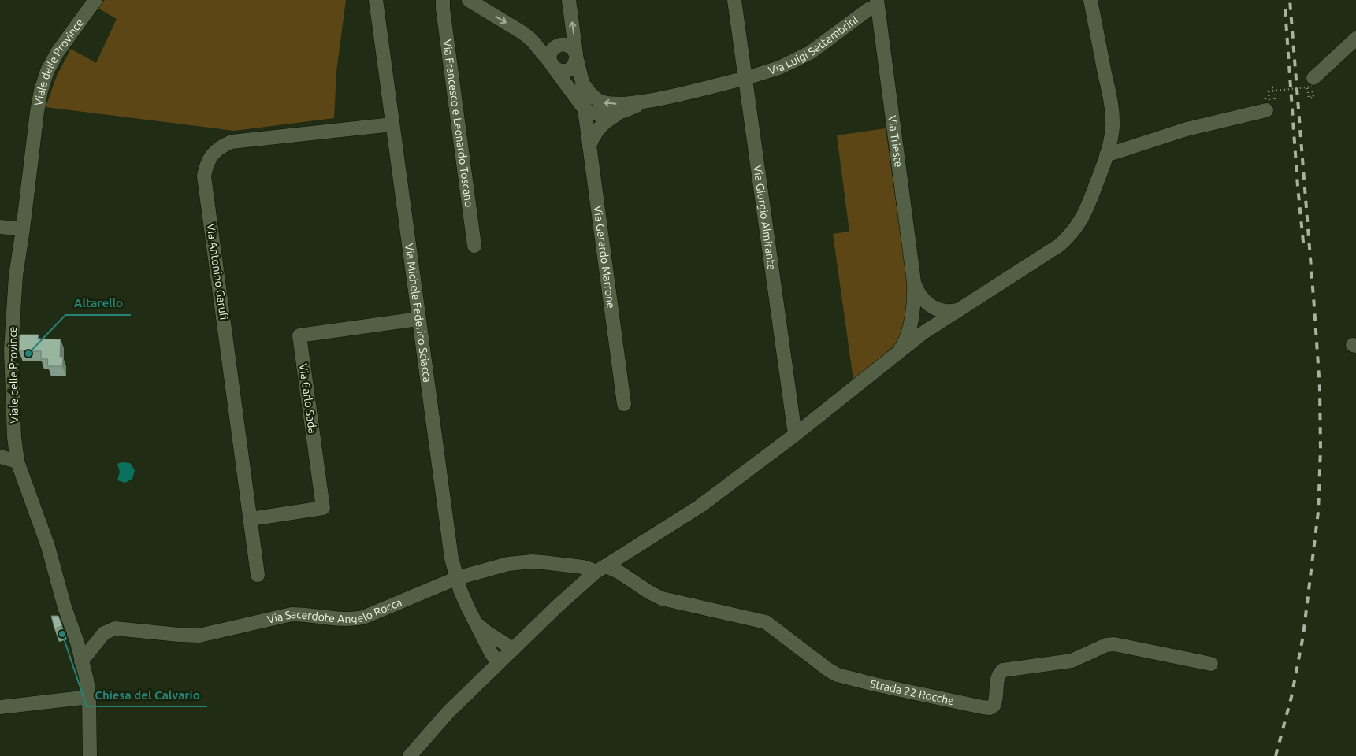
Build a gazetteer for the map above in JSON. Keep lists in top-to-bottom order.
{
  "streets": {
    "street": [
      "Via Luigi Settembrini",
      "Viale delle Province",
      "Via Francesco e Leonardo Toscano",
      "Via Trieste",
      "Via Giorgio Almirante",
      "Via Gerardo Marrone",
      "Via Antonino Garufi",
      "Via Michele Federico Sciacca",
      "Via Carlo Sada",
      "Via Sacerdote Angelo Rocca",
      "Strada 22 Rocche"
    ]
  },
  "crossings": [
    ["Via Luigi Settembrini", "Via Trieste"],
    ["Viale delle Province", "Via Sacerdote Angelo Rocca"],
    ["Via Antonino Garufi", "Via Michele Federico Sciacca"],
    ["Via Antonino Garufi", "Via Carlo Sada"],
    ["Via Michele Federico Sciacca", "Via Carlo Sada"],
    ["Via Michele Federico Sciacca", "Via Sacerdote Angelo Rocca"],
    ["Via Sacerdote Angelo Rocca", "Strada 22 Rocche"]
  ],
  "places": ["Altarello", "Chiesa del Calvario"]
}
